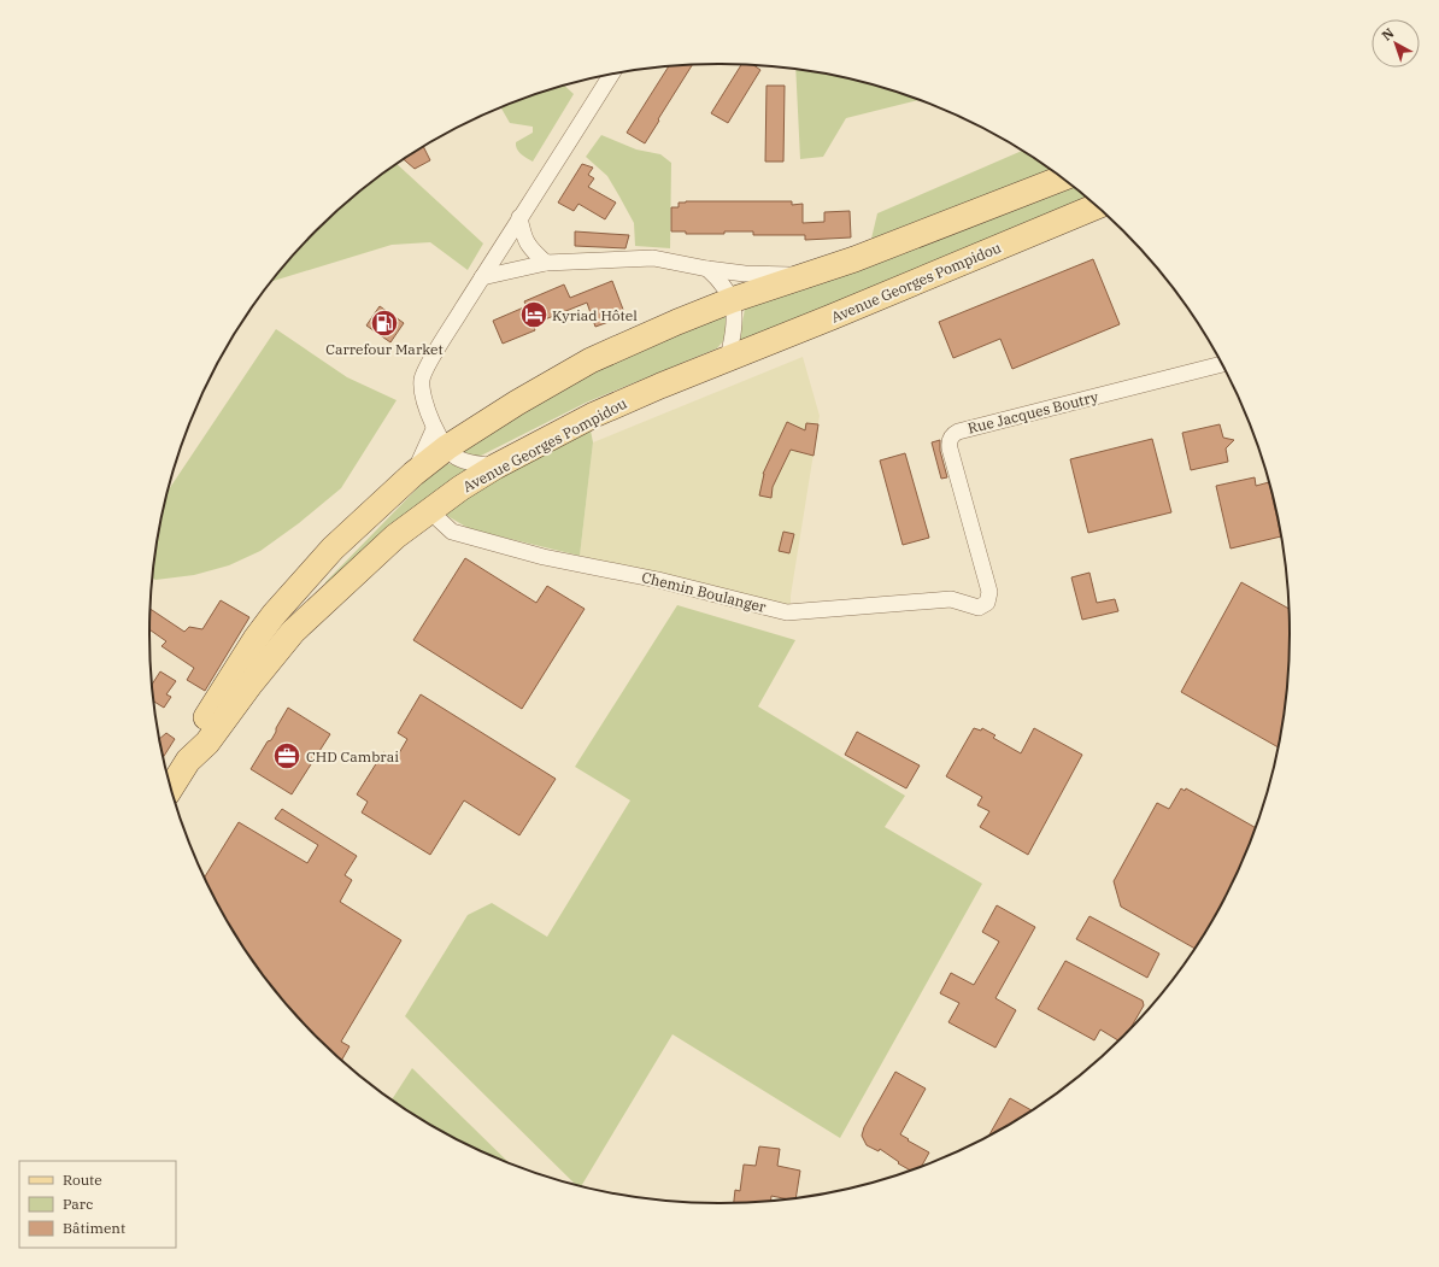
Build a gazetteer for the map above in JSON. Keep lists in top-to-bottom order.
{
  "streets": {
    "main road": ["Avenue Georges Pompidou"],
    "street": ["Rue Jacques Boutry", "Chemin Boulanger"]
  },
  "crossings": [
    ["Avenue Georges Pompidou", "Chemin Boulanger"],
    ["Rue Jacques Boutry", "Chemin Boulanger"]
  ],
  "places": {
    "hotel": ["Kyriad Hôtel"],
    "fuel station": ["Carrefour Market"],
    "office": ["CHD Cambrai"]
  },
  "legend": ["Route", "Parc", "Bâtiment"],
  "north": "top left"
}
